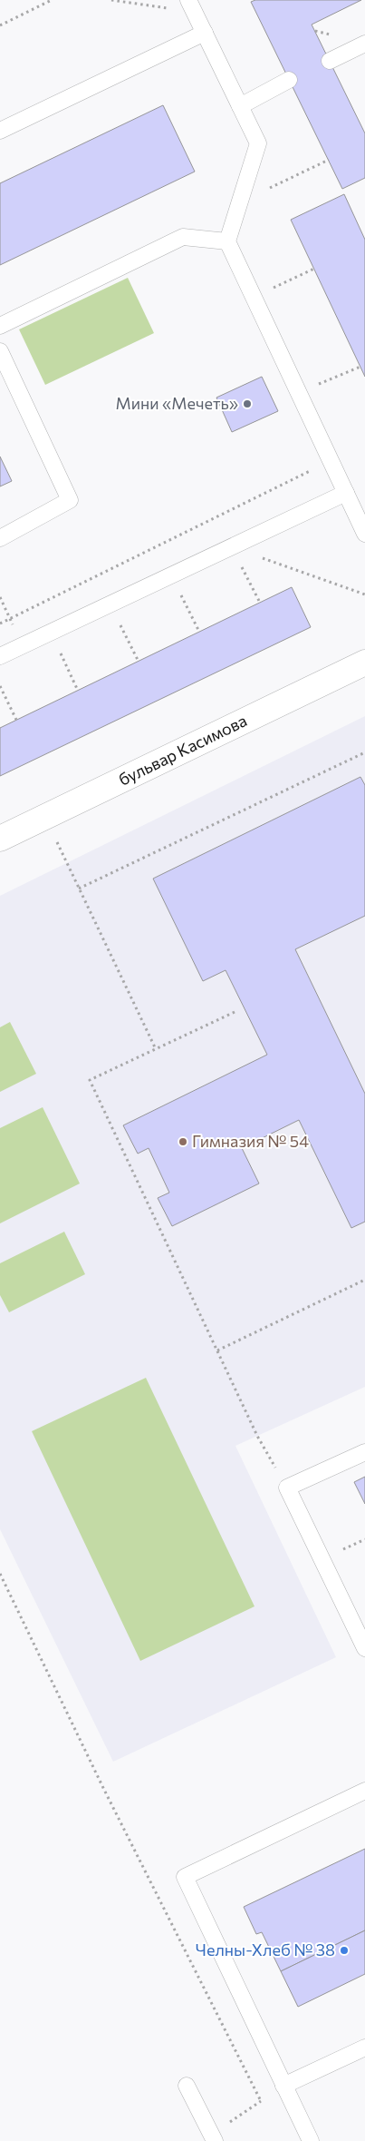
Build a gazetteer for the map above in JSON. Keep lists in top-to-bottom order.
{
  "streets": {
    "street": ["бульвар Касимова"]
  },
  "places": ["Мини «Мечеть»", "Гимназия № 54", "Челны-Хлеб № 38"]
}
